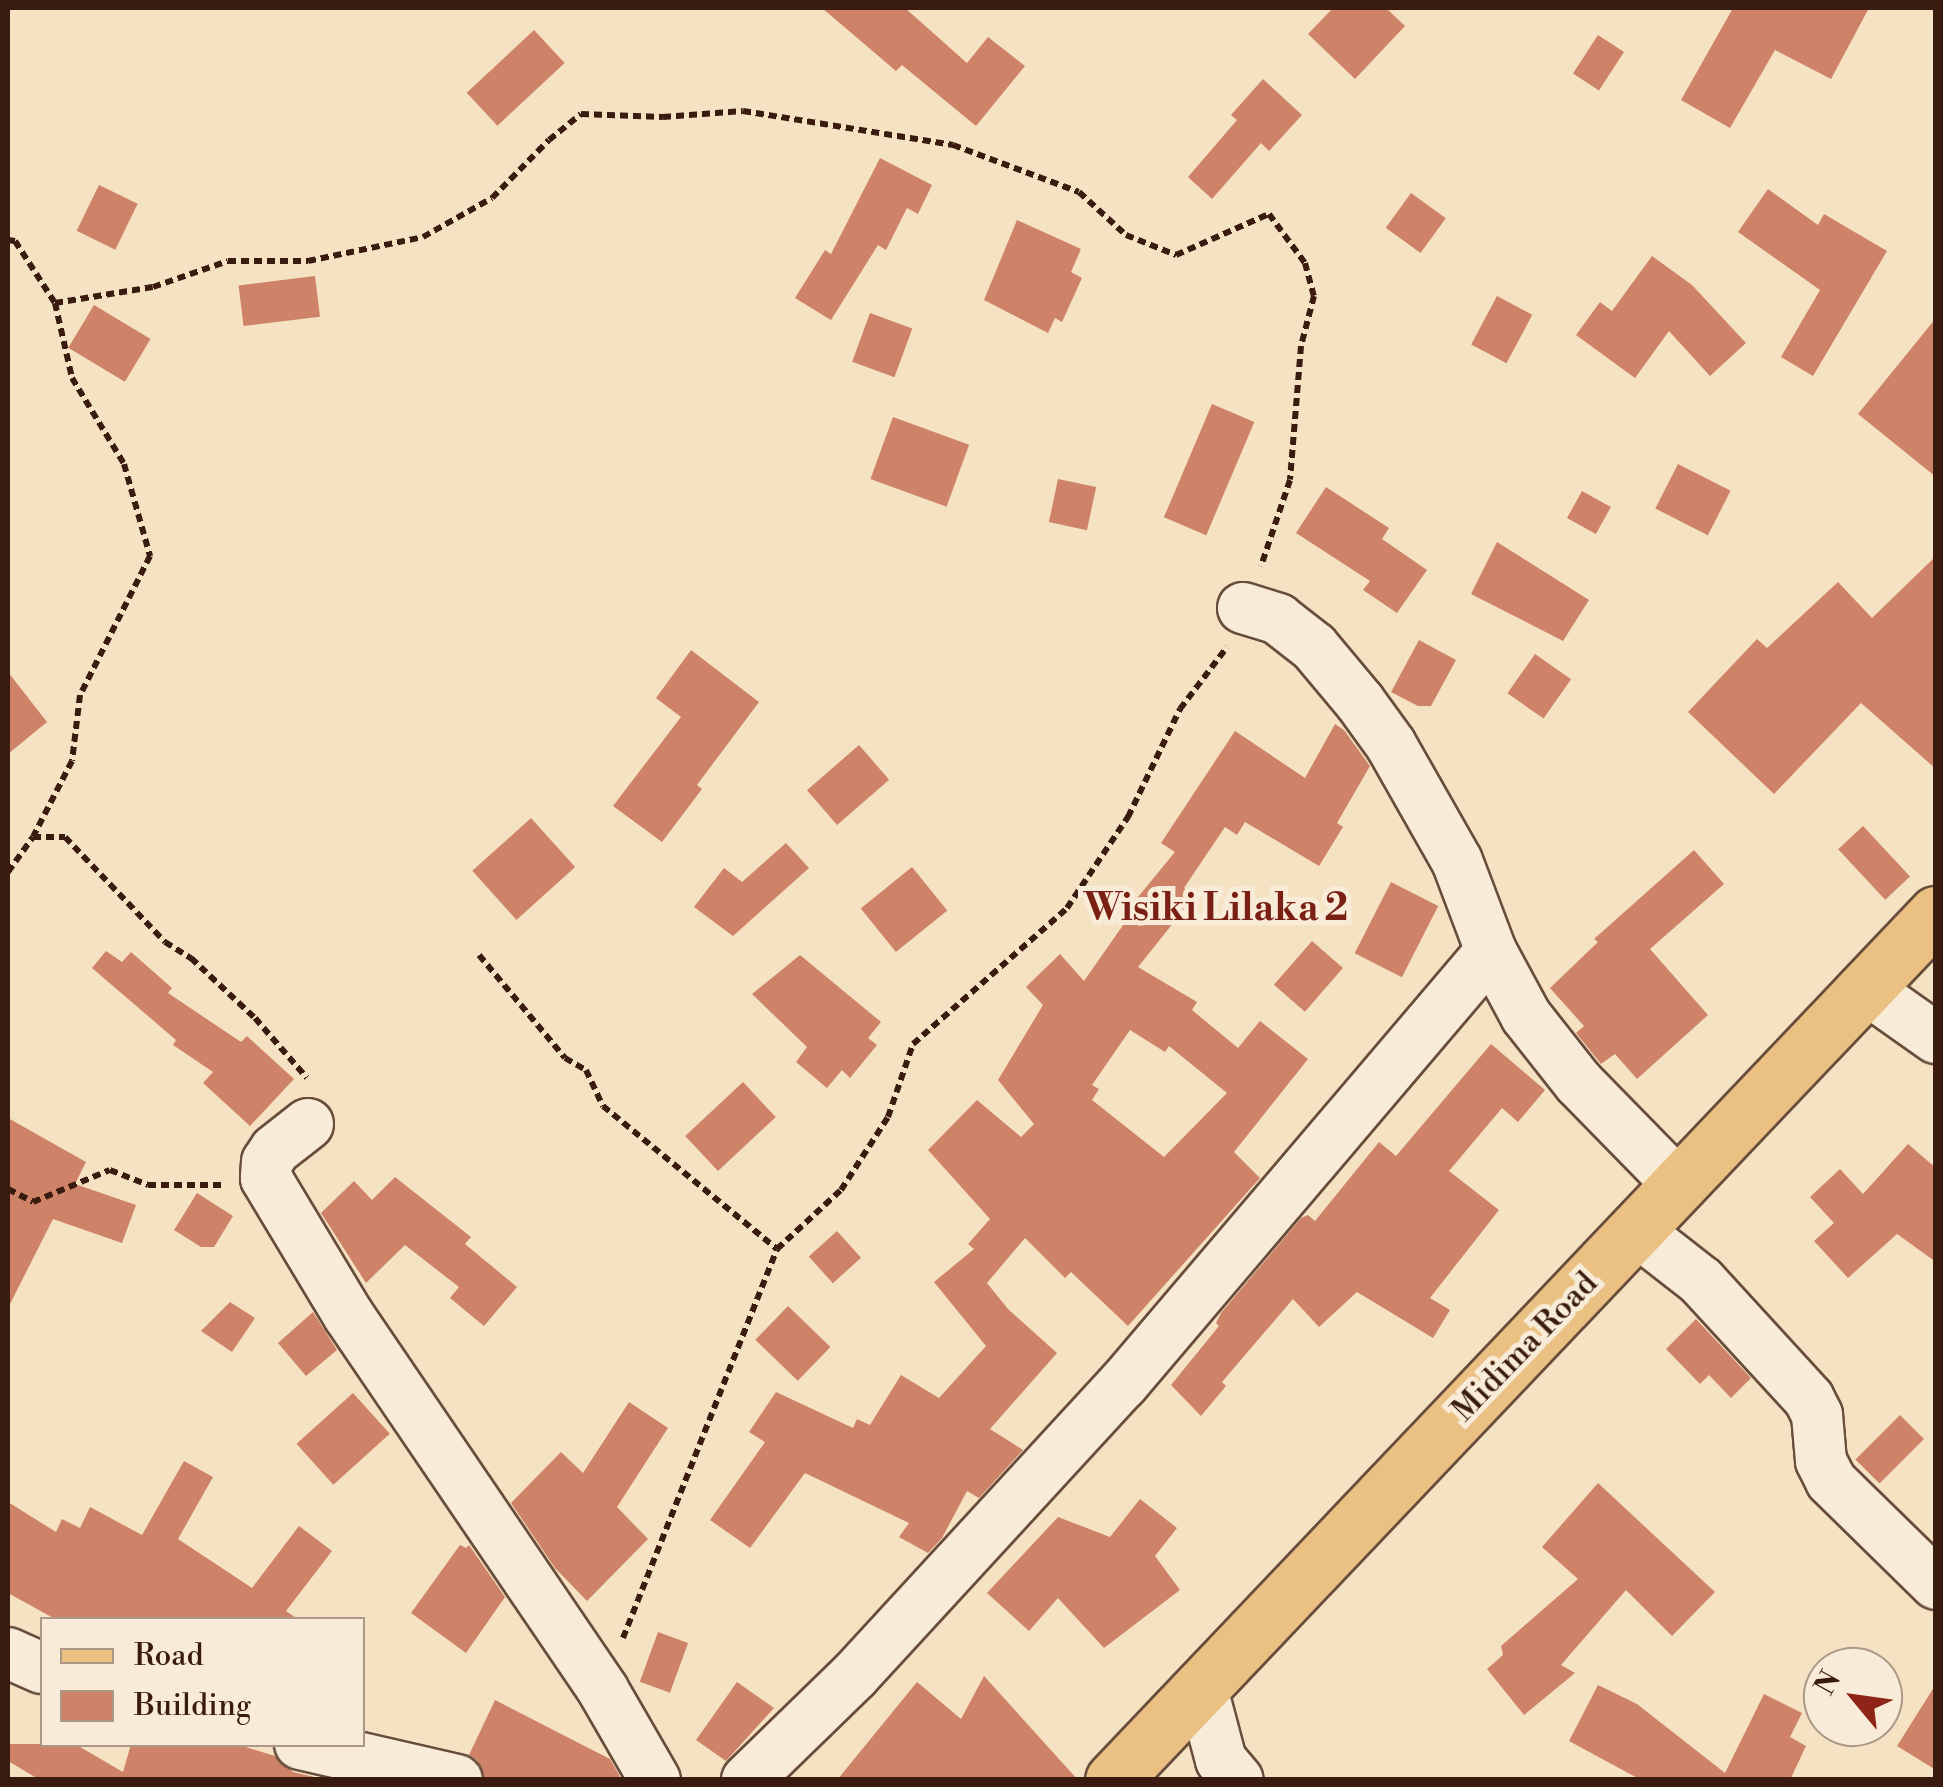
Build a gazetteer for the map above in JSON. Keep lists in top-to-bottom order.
{
  "streets": {
    "main road": ["Midima Road"]
  },
  "districts": ["Wisiki Lilaka 2"],
  "legend": ["Road", "Building"],
  "north": "top left"
}
